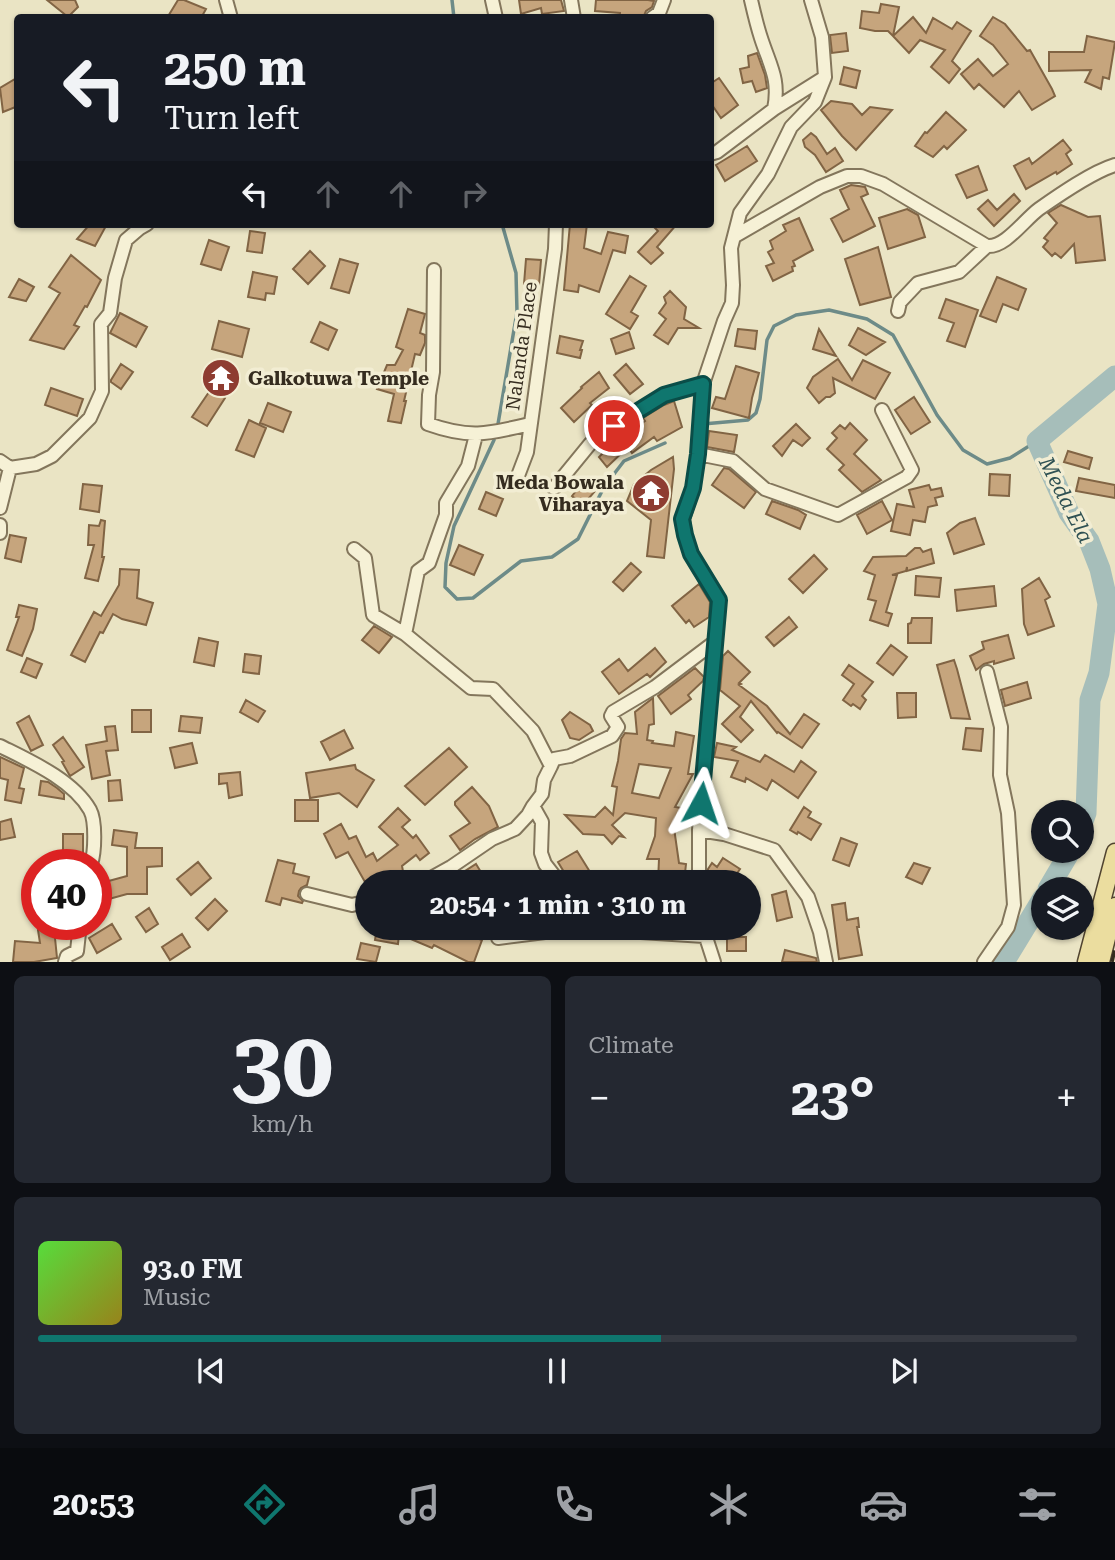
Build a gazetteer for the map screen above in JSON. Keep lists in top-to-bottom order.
{
  "streets": {
    "street": ["Nalanda Place"]
  },
  "water": ["Meda Ela"],
  "places": {
    "temple": ["Galkotuwa Temple", "Meda Bowala Viharaya"]
  },
  "page": {
    "turn": ["250 m", "Turn left"],
    "limit": "40",
    "trip": "20:54 · 1 min · 310 m",
    "tile": [
      ["30", "km/h"],
      "Climate"
    ],
    "heat": ["−", "23°", "+"],
    "song": ["93.0 FM", "Music"],
    "tabs": "20:53"
  }
}
